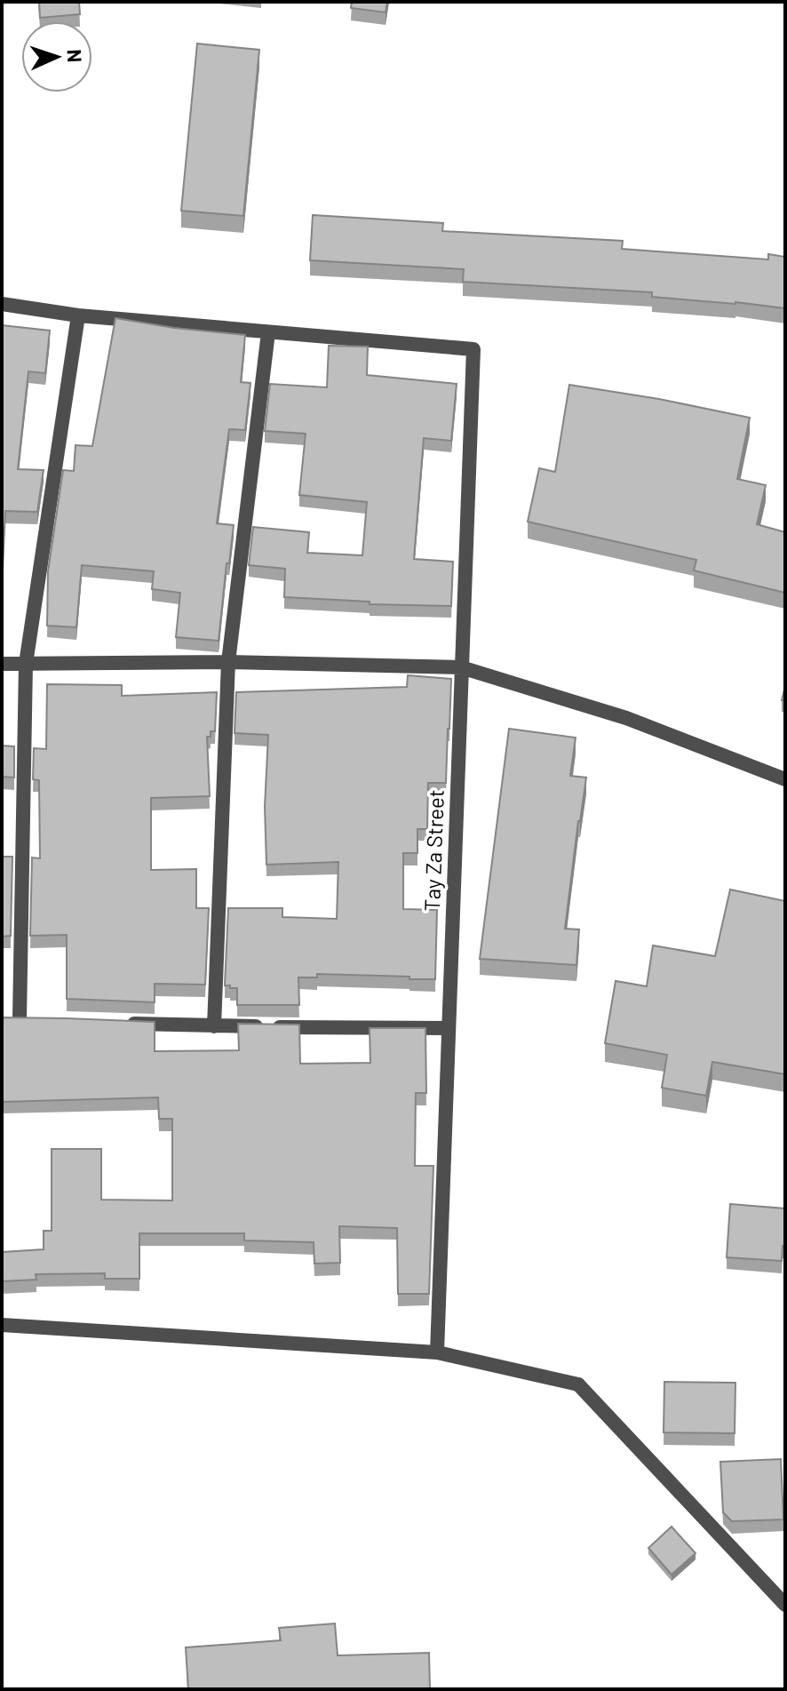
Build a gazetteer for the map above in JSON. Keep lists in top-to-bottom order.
{
  "streets": {
    "street": ["Tay Za Street"]
  },
  "north": "right"
}
